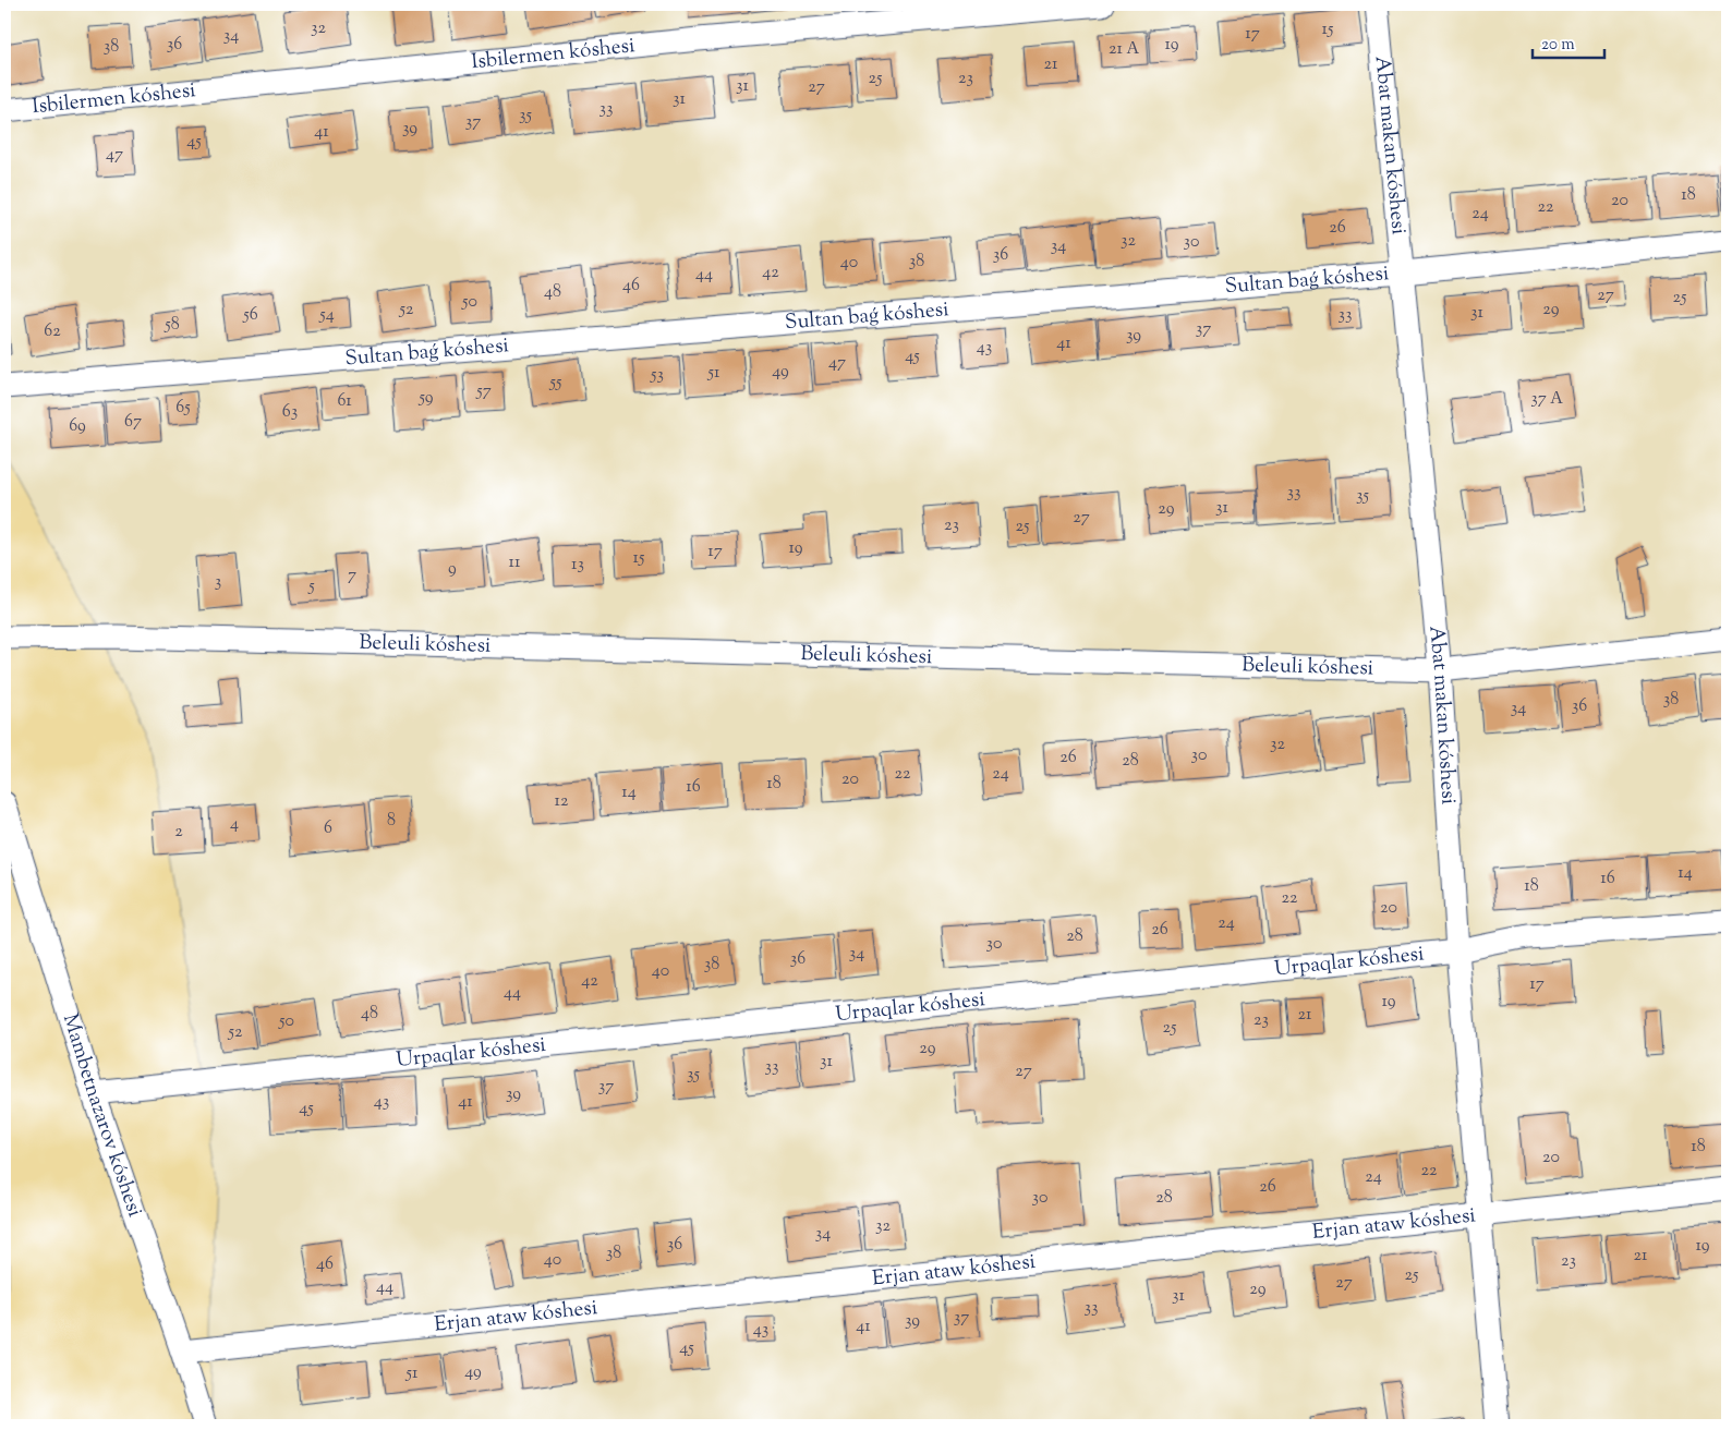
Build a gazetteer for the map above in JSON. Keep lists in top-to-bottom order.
{
  "streets": {
    "street": [
      "Isbilermen kóshesi",
      "Abat makan kóshesi",
      "Sultan baǵ kóshesi",
      "Beleuli kóshesi",
      "Urpaqlar kóshesi",
      "Mambetnazarov kóshesi",
      "Erjan ataw kóshesi"
    ]
  },
  "crossings": [
    ["Abat makan kóshesi", "Sultan baǵ kóshesi"],
    ["Abat makan kóshesi", "Beleuli kóshesi"],
    ["Abat makan kóshesi", "Urpaqlar kóshesi"],
    ["Abat makan kóshesi", "Erjan ataw kóshesi"],
    ["Urpaqlar kóshesi", "Mambetnazarov kóshesi"],
    ["Mambetnazarov kóshesi", "Erjan ataw kóshesi"]
  ],
  "house_numbers": [
    "32",
    "15",
    "17",
    "34",
    "36",
    "19",
    "38",
    "21 А",
    "21",
    "25",
    "23",
    "31",
    "27",
    "31",
    "33",
    "35",
    "37",
    "39",
    "41",
    "45",
    "47",
    "18",
    "20",
    "22",
    "24",
    "26",
    "32",
    "30",
    "34",
    "36",
    "38",
    "40",
    "42",
    "44",
    "46",
    "48",
    "27",
    "25",
    "50",
    "52",
    "29",
    "31",
    "56",
    "54",
    "33",
    "58",
    "37",
    "62",
    "39",
    "41",
    "43",
    "45",
    "47",
    "49",
    "51",
    "53",
    "55",
    "57",
    "59",
    "37 А",
    "61",
    "65",
    "63",
    "67",
    "69",
    "33",
    "35",
    "31",
    "29",
    "27",
    "23",
    "25",
    "19",
    "17",
    "15",
    "11",
    "13",
    "9",
    "7",
    "3",
    "5",
    "38",
    "36",
    "34",
    "32",
    "30",
    "26",
    "28",
    "22",
    "24",
    "20",
    "18",
    "16",
    "14",
    "12",
    "8",
    "4",
    "6",
    "2",
    "14",
    "16",
    "18",
    "22",
    "20",
    "24",
    "26",
    "28",
    "30",
    "34",
    "36",
    "38",
    "40",
    "42",
    "17",
    "44",
    "19",
    "48",
    "21",
    "23",
    "50",
    "25",
    "52",
    "29",
    "31",
    "33",
    "27",
    "35",
    "37",
    "39",
    "43",
    "41",
    "45",
    "18",
    "20",
    "22",
    "24",
    "26",
    "30",
    "28",
    "32",
    "34",
    "36",
    "19",
    "38",
    "21",
    "40",
    "23",
    "46",
    "25",
    "27",
    "44",
    "29",
    "31",
    "33",
    "37",
    "39",
    "41",
    "43",
    "45",
    "49",
    "51"
  ],
  "scale_bar": "20 m"
}
